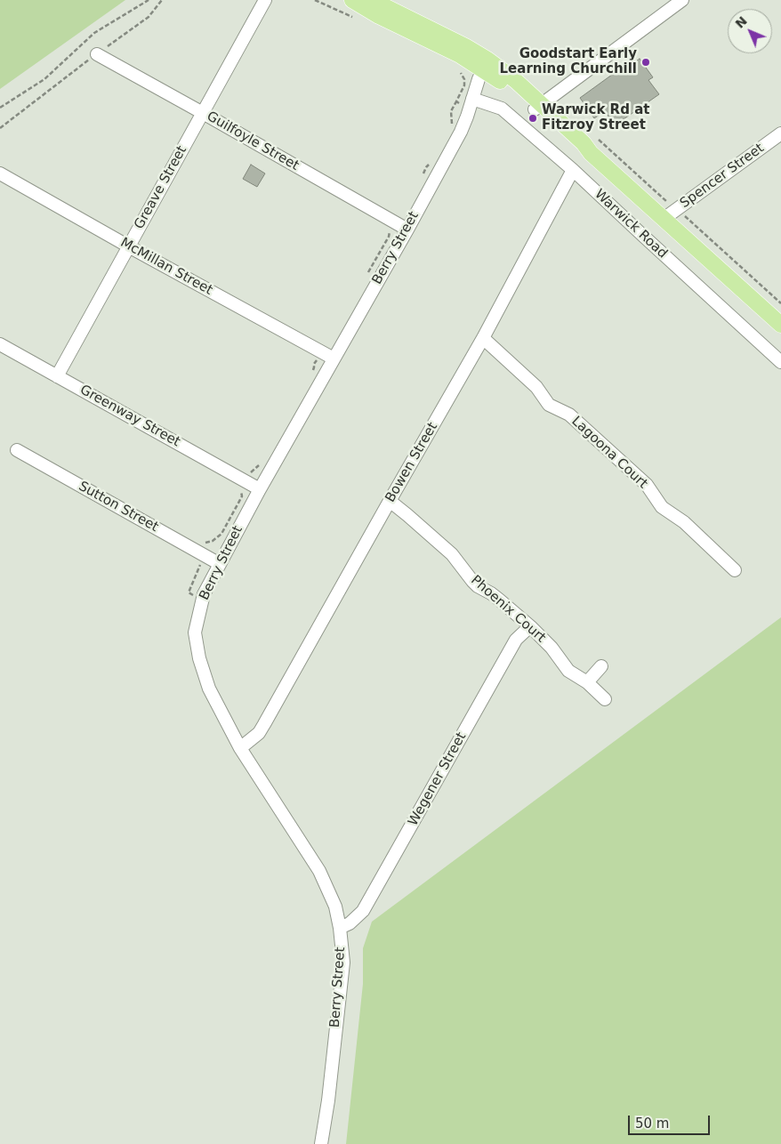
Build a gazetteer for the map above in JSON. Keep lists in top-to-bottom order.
{
  "streets": {
    "main road": ["Warwick Road"],
    "street": [
      "Guilfoyle Street",
      "Spencer Street",
      "Greave Street",
      "Berry Street",
      "McMillan Street",
      "Greenway Street",
      "Lagoona Court",
      "Bowen Street",
      "Sutton Street",
      "Phoenix Court",
      "Wegener Street"
    ]
  },
  "crossings": [
    ["Guilfoyle Street", "Greave Street"],
    ["Guilfoyle Street", "Berry Street"],
    ["Spencer Street", "Warwick Road"],
    ["Greave Street", "McMillan Street"],
    ["Greave Street", "Greenway Street"],
    ["Warwick Road", "Berry Street"],
    ["Warwick Road", "Bowen Street"],
    ["Berry Street", "McMillan Street"],
    ["Berry Street", "Greenway Street"],
    ["Berry Street", "Bowen Street"],
    ["Berry Street", "Sutton Street"],
    ["Berry Street", "Wegener Street"],
    ["Lagoona Court", "Bowen Street"],
    ["Bowen Street", "Phoenix Court"],
    ["Phoenix Court", "Wegener Street"]
  ],
  "places": ["Goodstart Early Learning Churchill", "Warwick Rd at Fitzroy Street"],
  "scale_bar": "50 m",
  "north": "top left"
}
